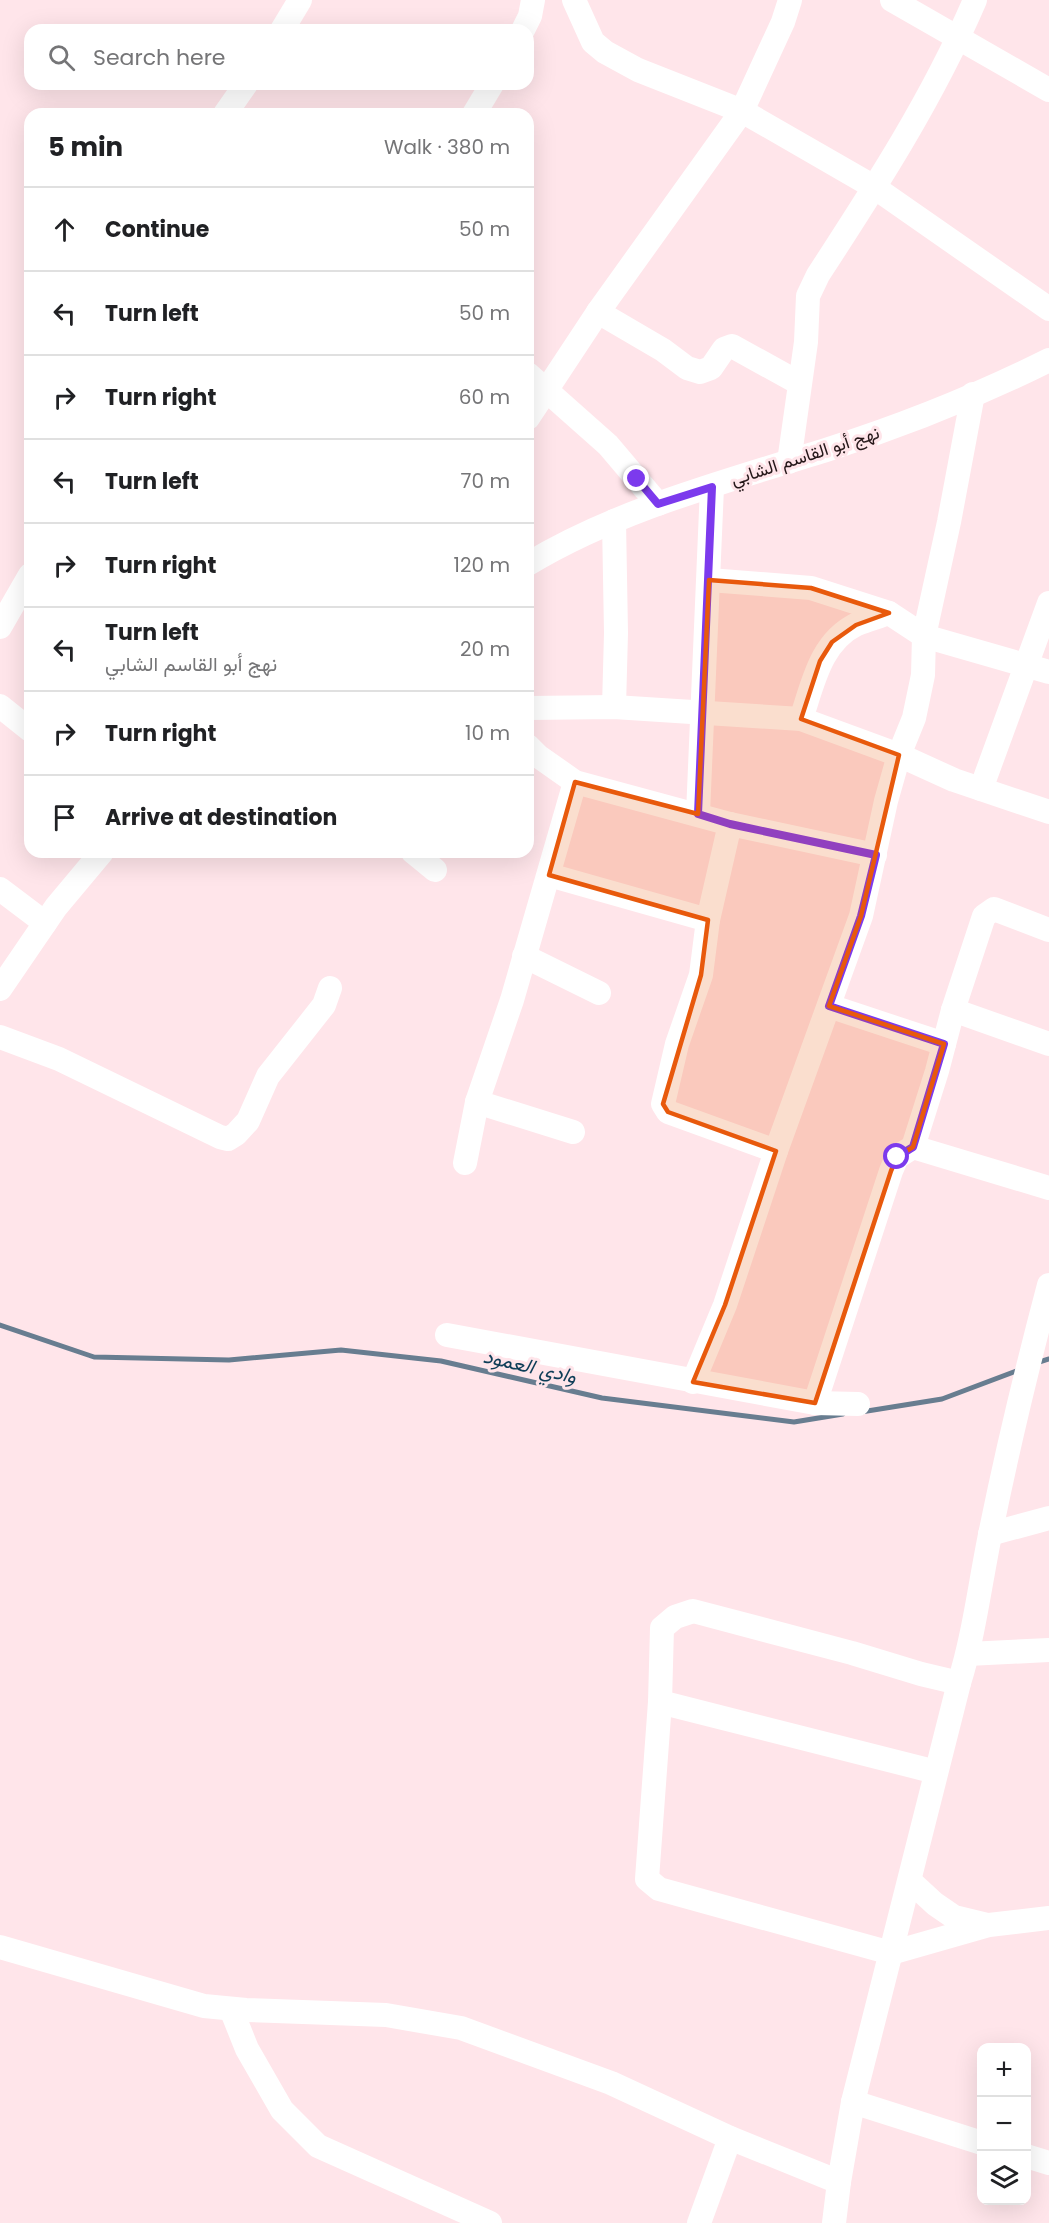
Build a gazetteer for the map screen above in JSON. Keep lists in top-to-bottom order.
{
  "streets": {
    "street": ["نهج أبو القاسم الشابي"]
  },
  "water": ["وادي العمود"],
  "page": {
    "search": "Search here",
    "heading": ["5 min", "Walk · 380 m"],
    "list": [
      ["Continue", "50 m"],
      ["Turn left", "50 m"],
      ["Turn right", "60 m"],
      ["Turn left", "70 m"],
      ["Turn right", "120 m"],
      ["Turn left", "نهج أبو القاسم الشابي", "20 m"],
      ["Turn right", "10 m"],
      "Arrive at destination"
    ],
    "map_buttons": ["+", "−"]
  }
}
